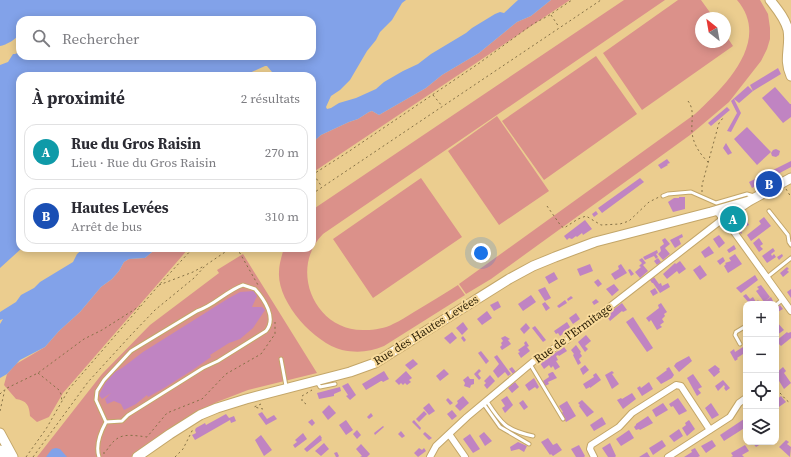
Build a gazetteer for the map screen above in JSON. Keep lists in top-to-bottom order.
{
  "streets": {
    "street": ["Rue des Hautes Levées", "Rue de l'Ermitage"]
  },
  "crossings": [
    ["Rue des Hautes Levées", "Rue de l'Ermitage"]
  ],
  "north": "top left",
  "page": {
    "search": "Rechercher",
    "heading": ["À proximité", "2 résultats"],
    "list": [
      {
        "mark": "A",
        "name": "Rue du Gros Raisin",
        "note": "Lieu · Rue du Gros Raisin",
        "value": "270 m"
      },
      {
        "mark": "B",
        "name": "Hautes Levées",
        "note": "Arrêt de bus",
        "value": "310 m"
      }
    ],
    "pins": ["B", "A"],
    "map_buttons": ["+", "−"]
  }
}
